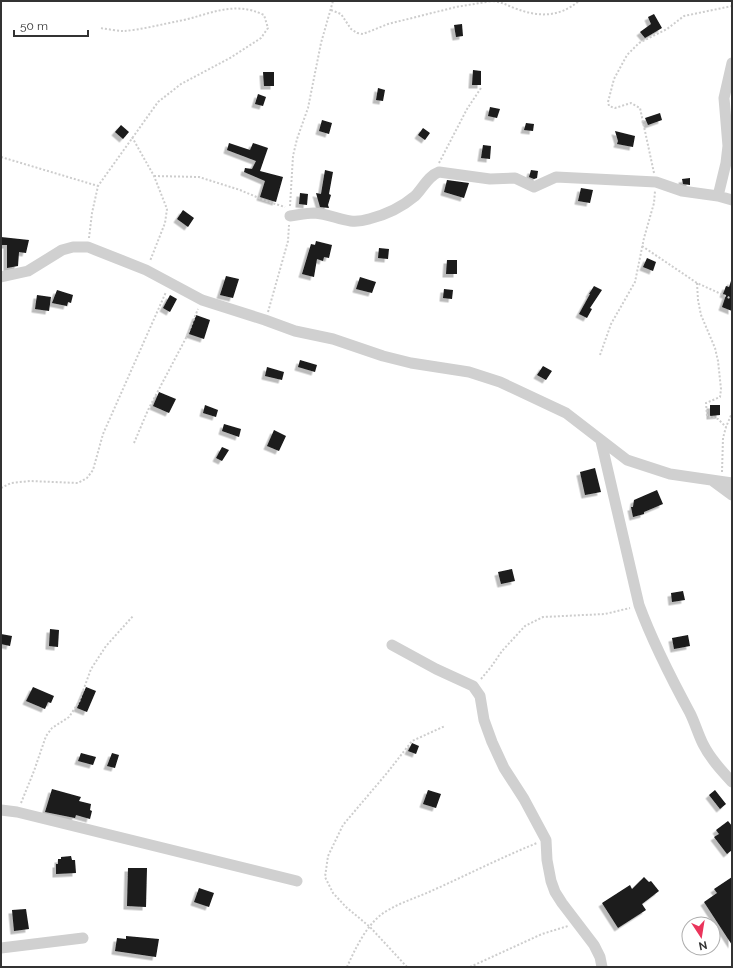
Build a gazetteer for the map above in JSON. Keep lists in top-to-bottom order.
{
  "scale_bar": "50 m",
  "north": "bottom"
}
